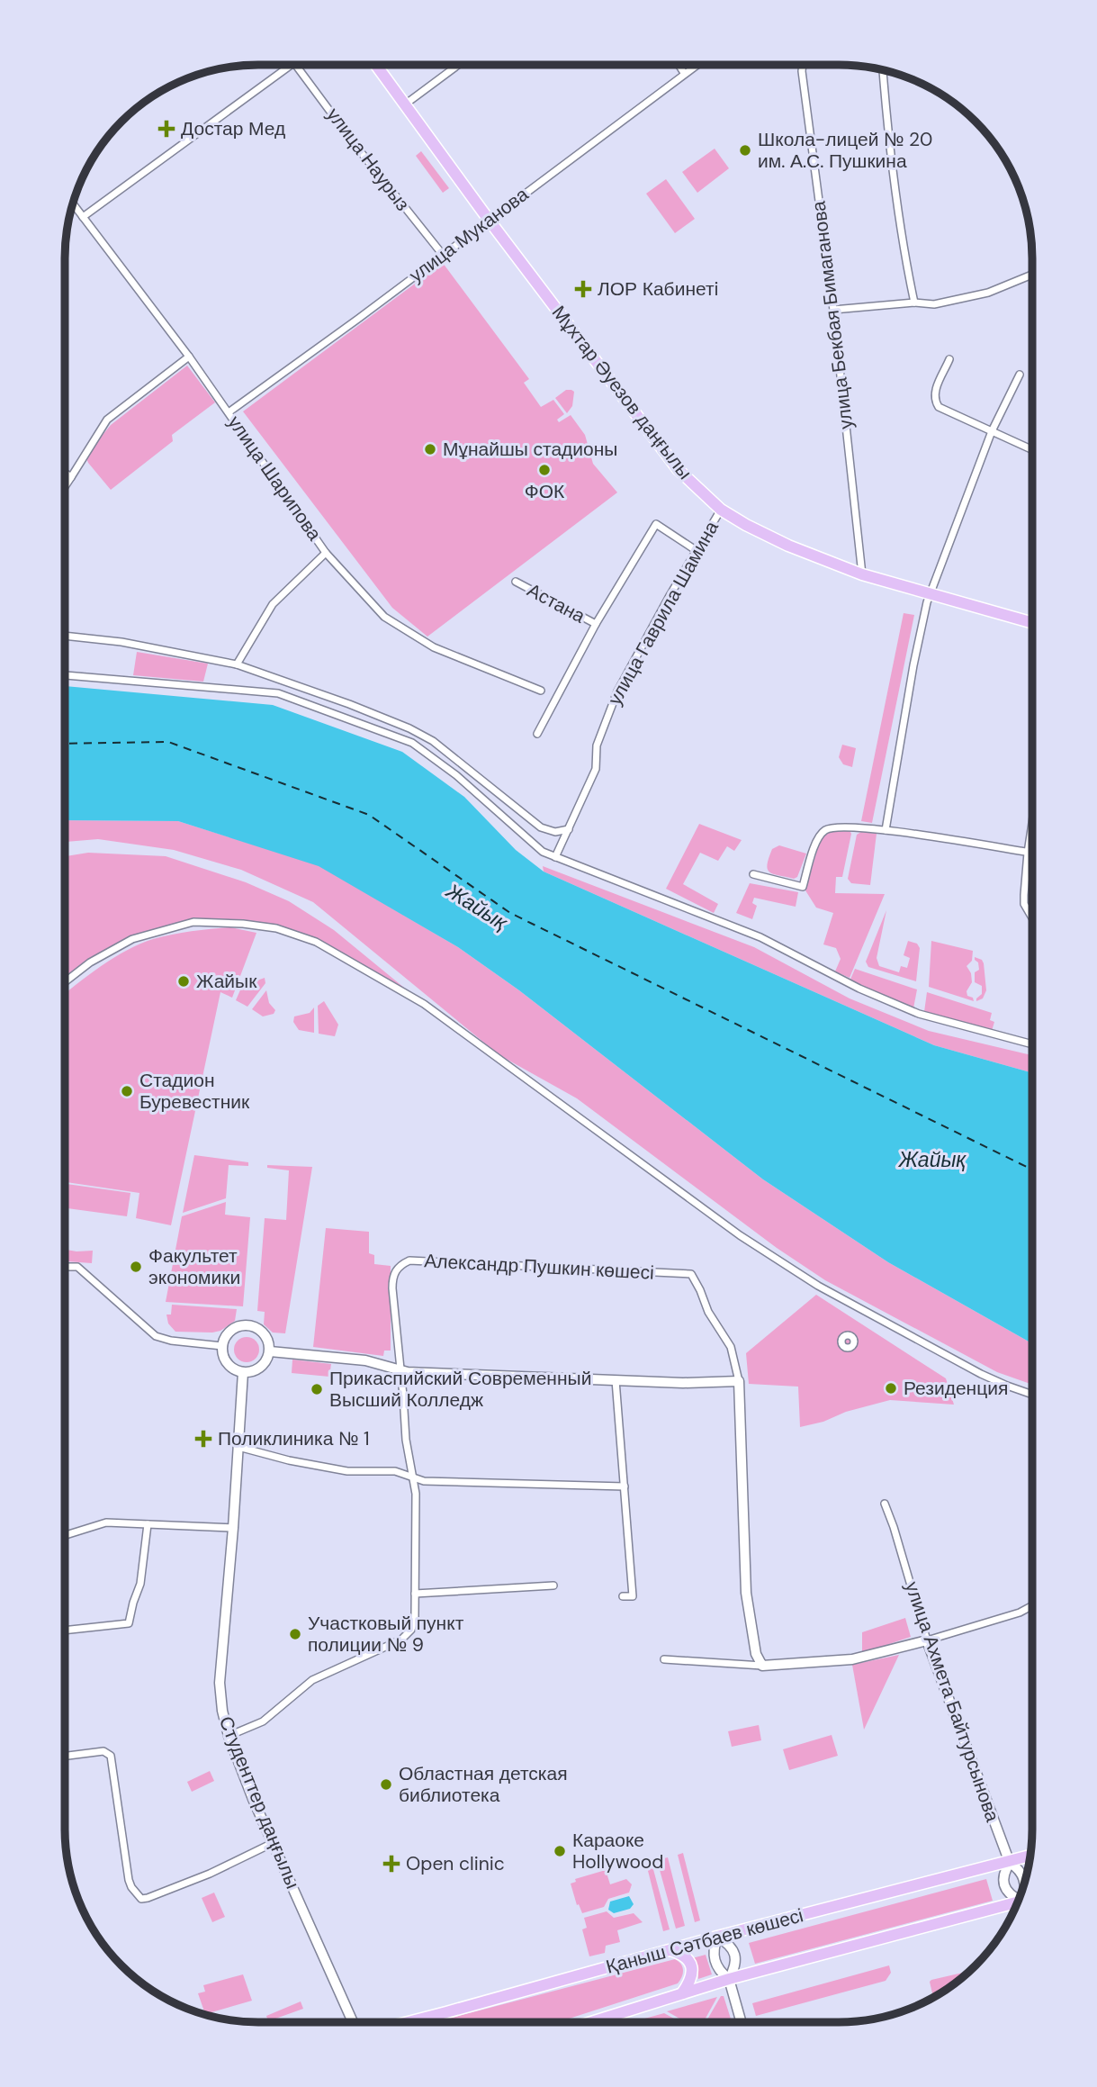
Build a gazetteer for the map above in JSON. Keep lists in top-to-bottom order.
{
  "streets": {
    "main road": ["Мұхтар Әуезов даңғылы", "Қаныш Сәтбаев көшесі"],
    "street": [
      "улица Наурыз",
      "улица Муканова",
      "улица Бекбая Бимаганова",
      "улица Шарипова",
      "Астана",
      "улица Гаврила Шамина",
      "Александр Пушкин көшесі",
      "улица Ахмета Байтурсынова",
      "Студенттер даңғылы"
    ]
  },
  "crossings": [
    ["улица Наурыз", "улица Муканова"],
    ["улица Муканова", "Мұхтар Әуезов даңғылы"],
    ["улица Муканова", "улица Шарипова"],
    ["улица Бекбая Бимаганова", "Мұхтар Әуезов даңғылы"],
    ["Мұхтар Әуезов даңғылы", "улица Гаврила Шамина"],
    ["улица Ахмета Байтурсынова", "Қаныш Сәтбаев көшесі"]
  ],
  "water": ["Жайық"],
  "places": {
    "health": [
      "Достар Мед",
      "ЛОР Кабинетi",
      "Поликлиника № 1",
      "Open clinic"
    ],
    "other": [
      "Школа-лицей № 20 им. А.С. Пушкина",
      "Мұнайшы стадионы",
      "ФОК",
      "Жайык",
      "Стадион Буревестник",
      "Факультет экономики",
      "Резиденция",
      "Прикаспийский Современный Высший Колледж",
      "Участковый пункт полиции № 9",
      "Областная детская библиотека",
      "Караоке Hollywood"
    ]
  }
}
